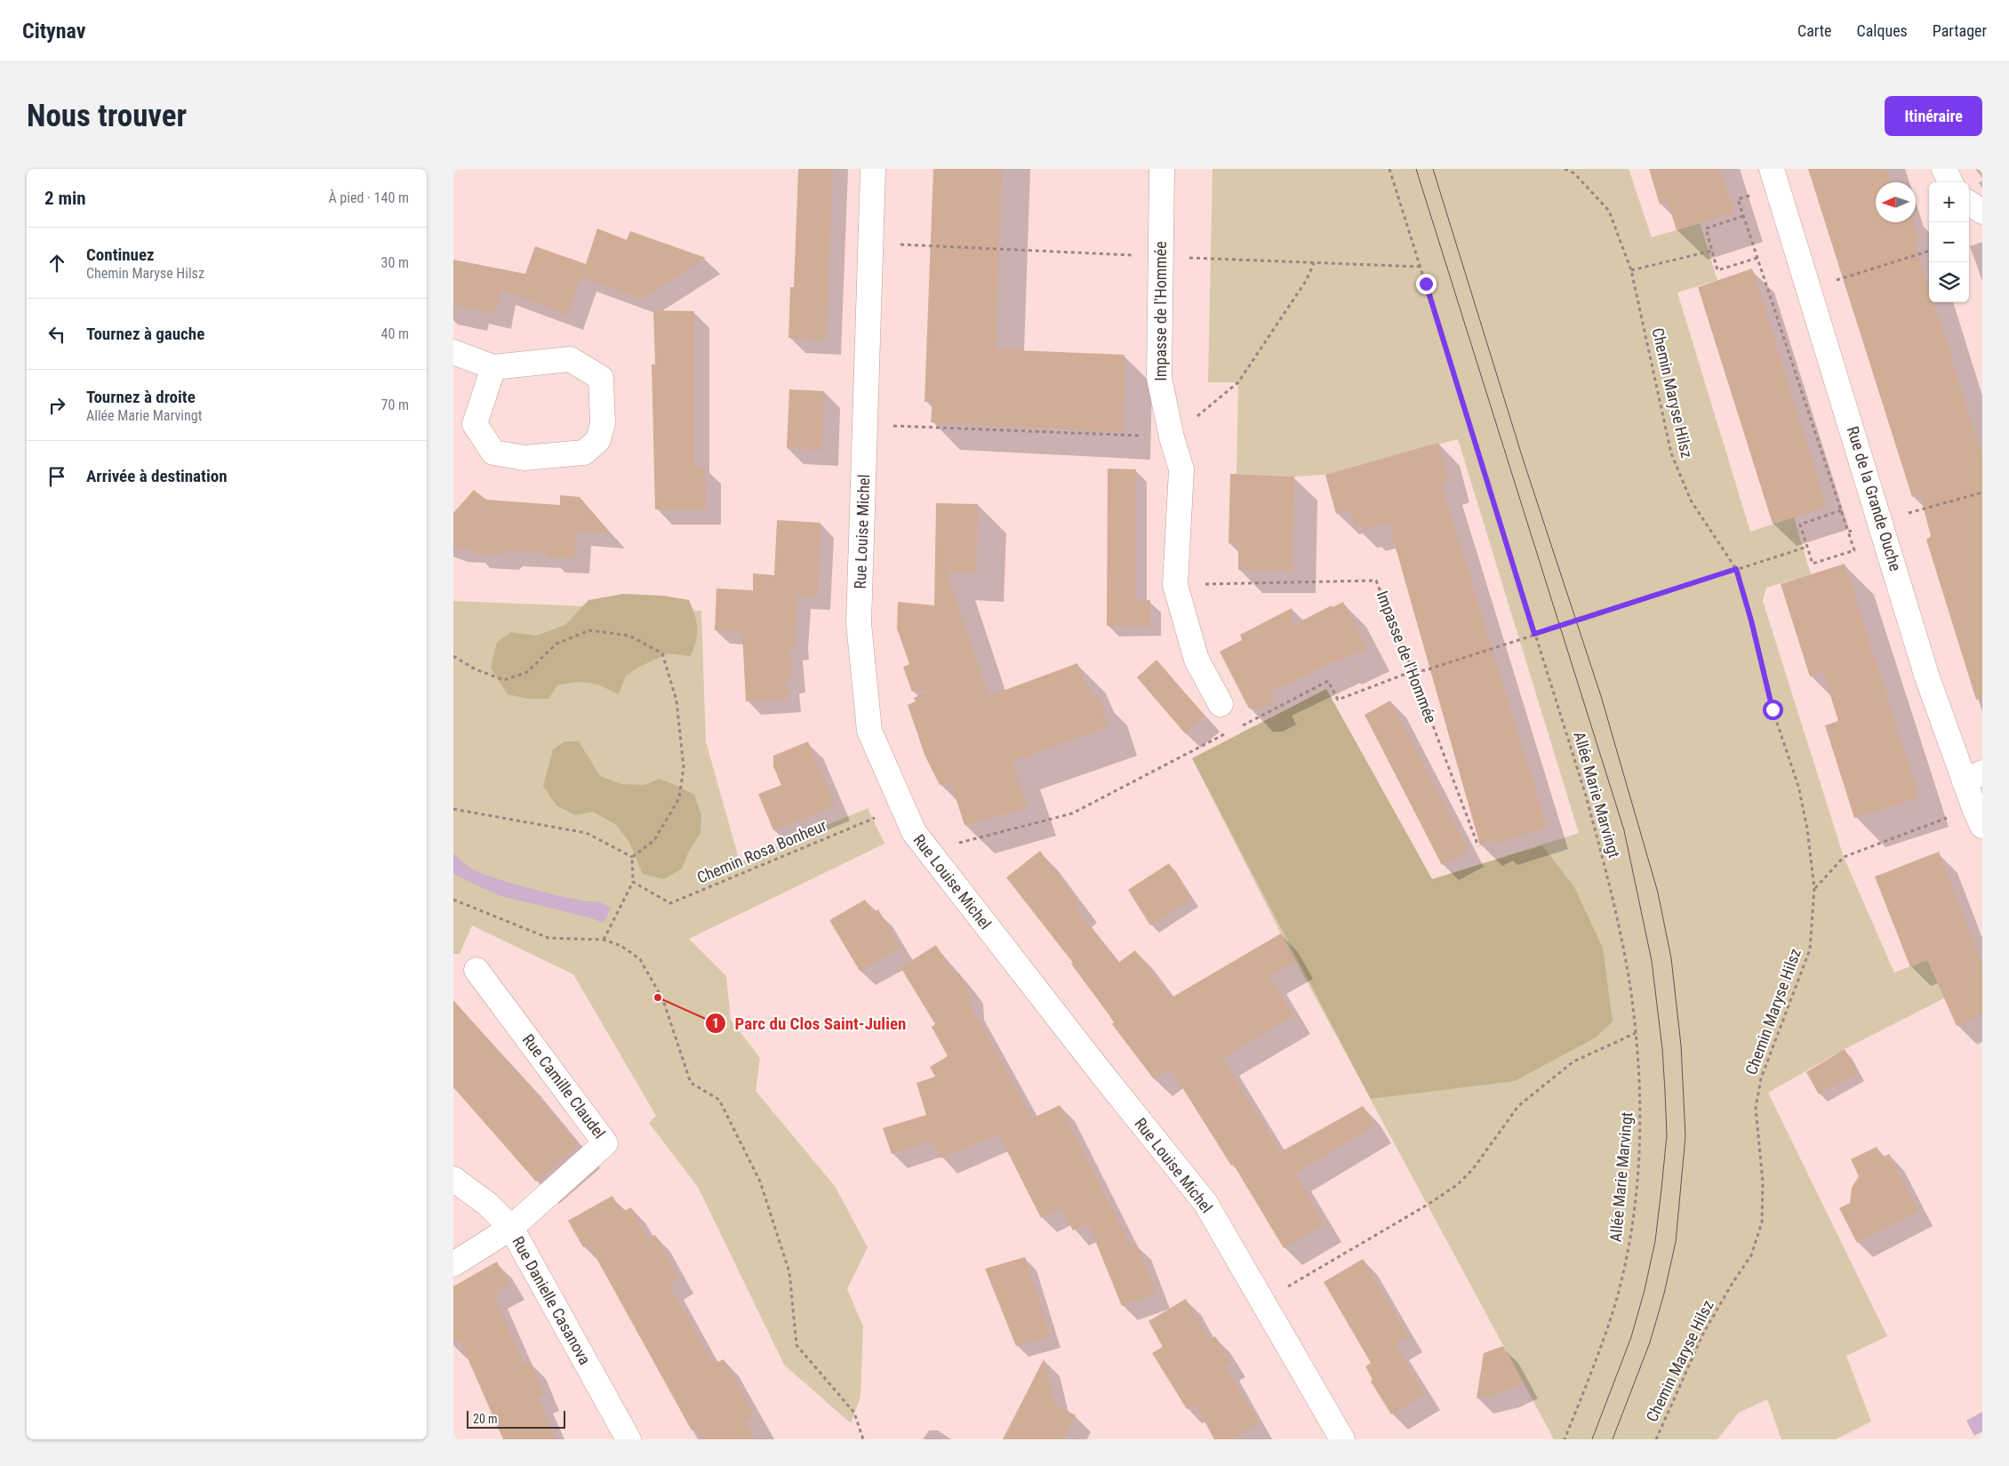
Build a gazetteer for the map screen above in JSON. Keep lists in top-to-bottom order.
{
  "streets": {
    "street": [
      "Impasse de l'Hommée",
      "Rue de la Grande Ouche",
      "Rue Louise Michel",
      "Rue Camille Claudel",
      "Rue Danielle Casanova"
    ],
    "path": ["Chemin Maryse Hilsz", "Allée Marie Marvingt", "Chemin Rosa Bonheur"]
  },
  "crossings": [
    ["Rue Louise Michel", "Chemin Rosa Bonheur"],
    ["Rue Camille Claudel", "Rue Danielle Casanova"]
  ],
  "places": ["Parc du Clos Saint-Julien"],
  "scale_bar": "20 m",
  "north": "left",
  "page": {
    "header": "Citynav",
    "nav": ["Carte", "Calques", "Partager"],
    "buttons": "Itinéraire",
    "title": "Nous trouver",
    "heading": ["2 min", "À pied · 140 m"],
    "map_buttons": ["+", "−"],
    "list": [
      ["Continuez", "Chemin Maryse Hilsz", "30 m"],
      ["Tournez à gauche", "40 m"],
      ["Tournez à droite", "Allée Marie Marvingt", "70 m"],
      "Arrivée à destination"
    ],
    "scale": "20 m"
  }
}
